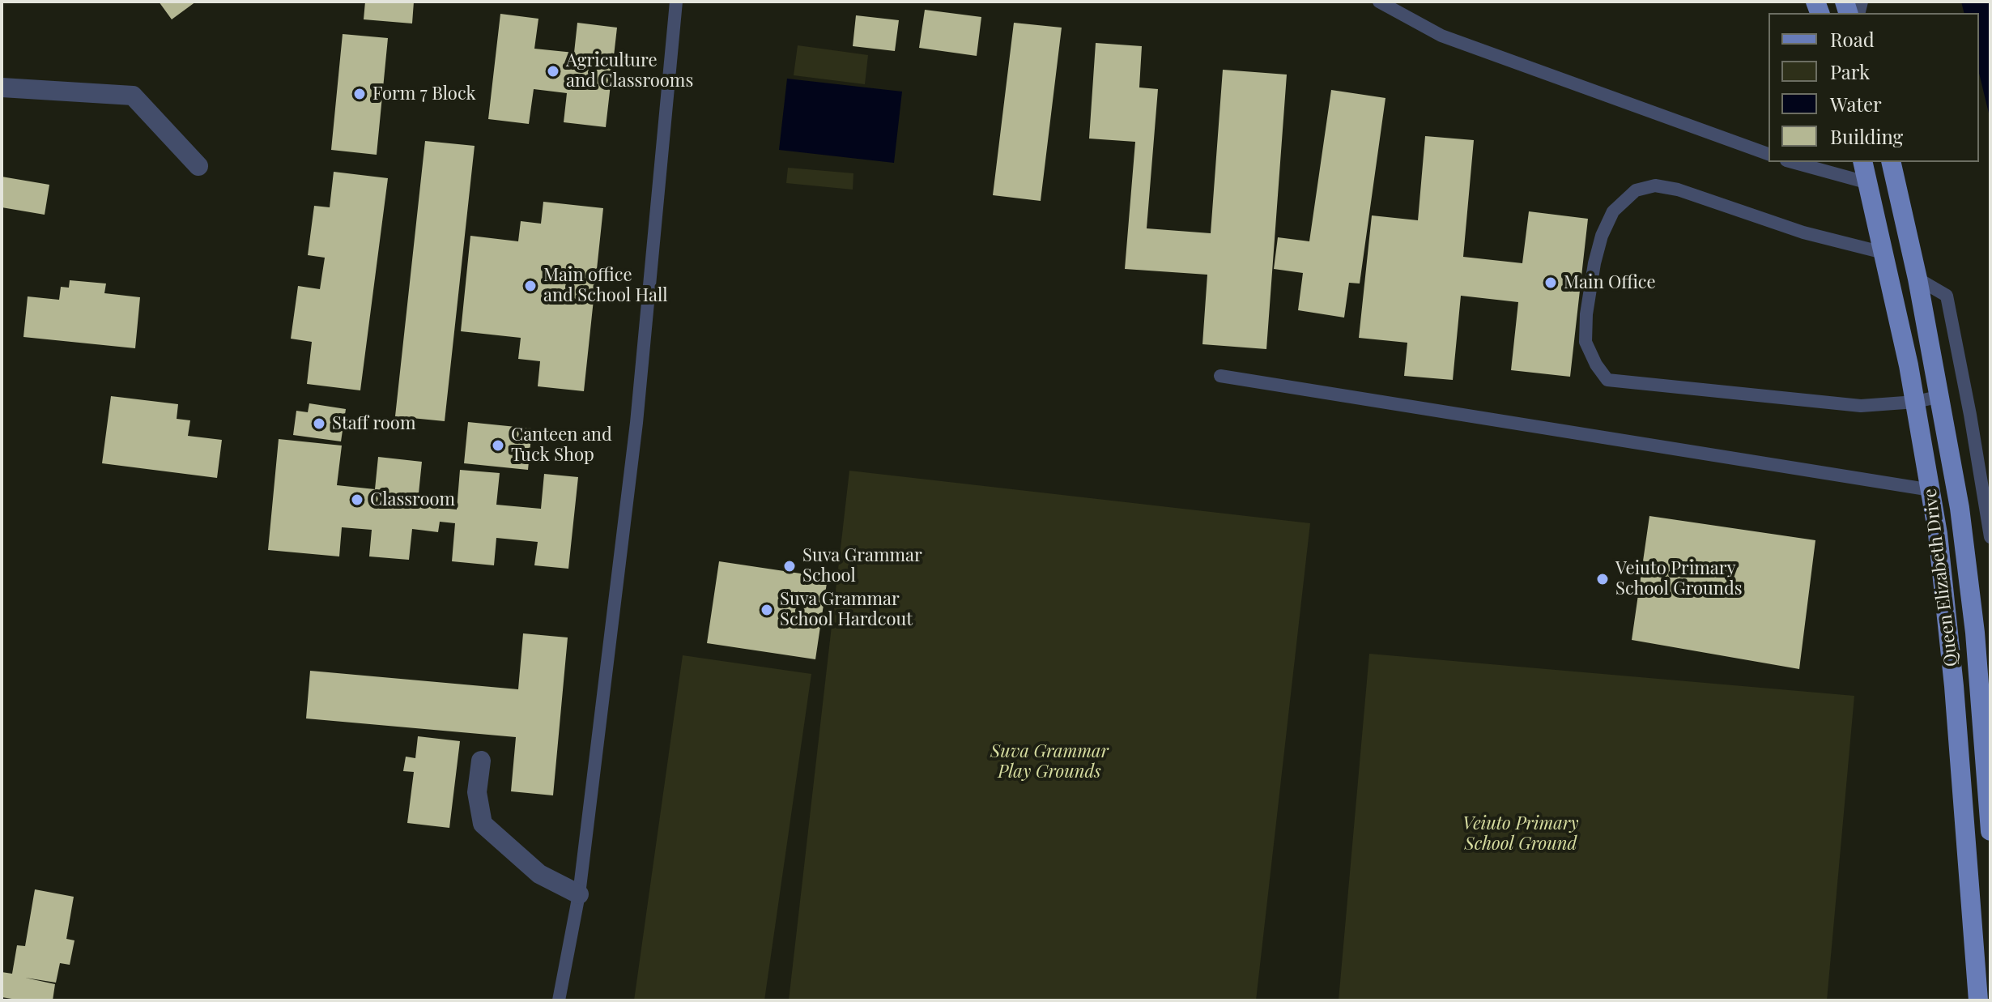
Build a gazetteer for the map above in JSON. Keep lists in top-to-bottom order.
{
  "streets": {
    "main road": ["Queen Elizabeth Drive"]
  },
  "parks": ["Suva Grammar Play Grounds", "Veiuto Primary School Ground"],
  "places": [
    "Agriculture and Classrooms",
    "Form 7 Block",
    "Main Office",
    "Main office and School Hall",
    "Staff room",
    "Canteen and Tuck Shop",
    "Classroom",
    "Suva Grammar School",
    "Veiuto Primary School Grounds",
    "Suva Grammar School Hardcout"
  ],
  "legend": [
    "Road",
    "Park",
    "Water",
    "Building"
  ]
}
